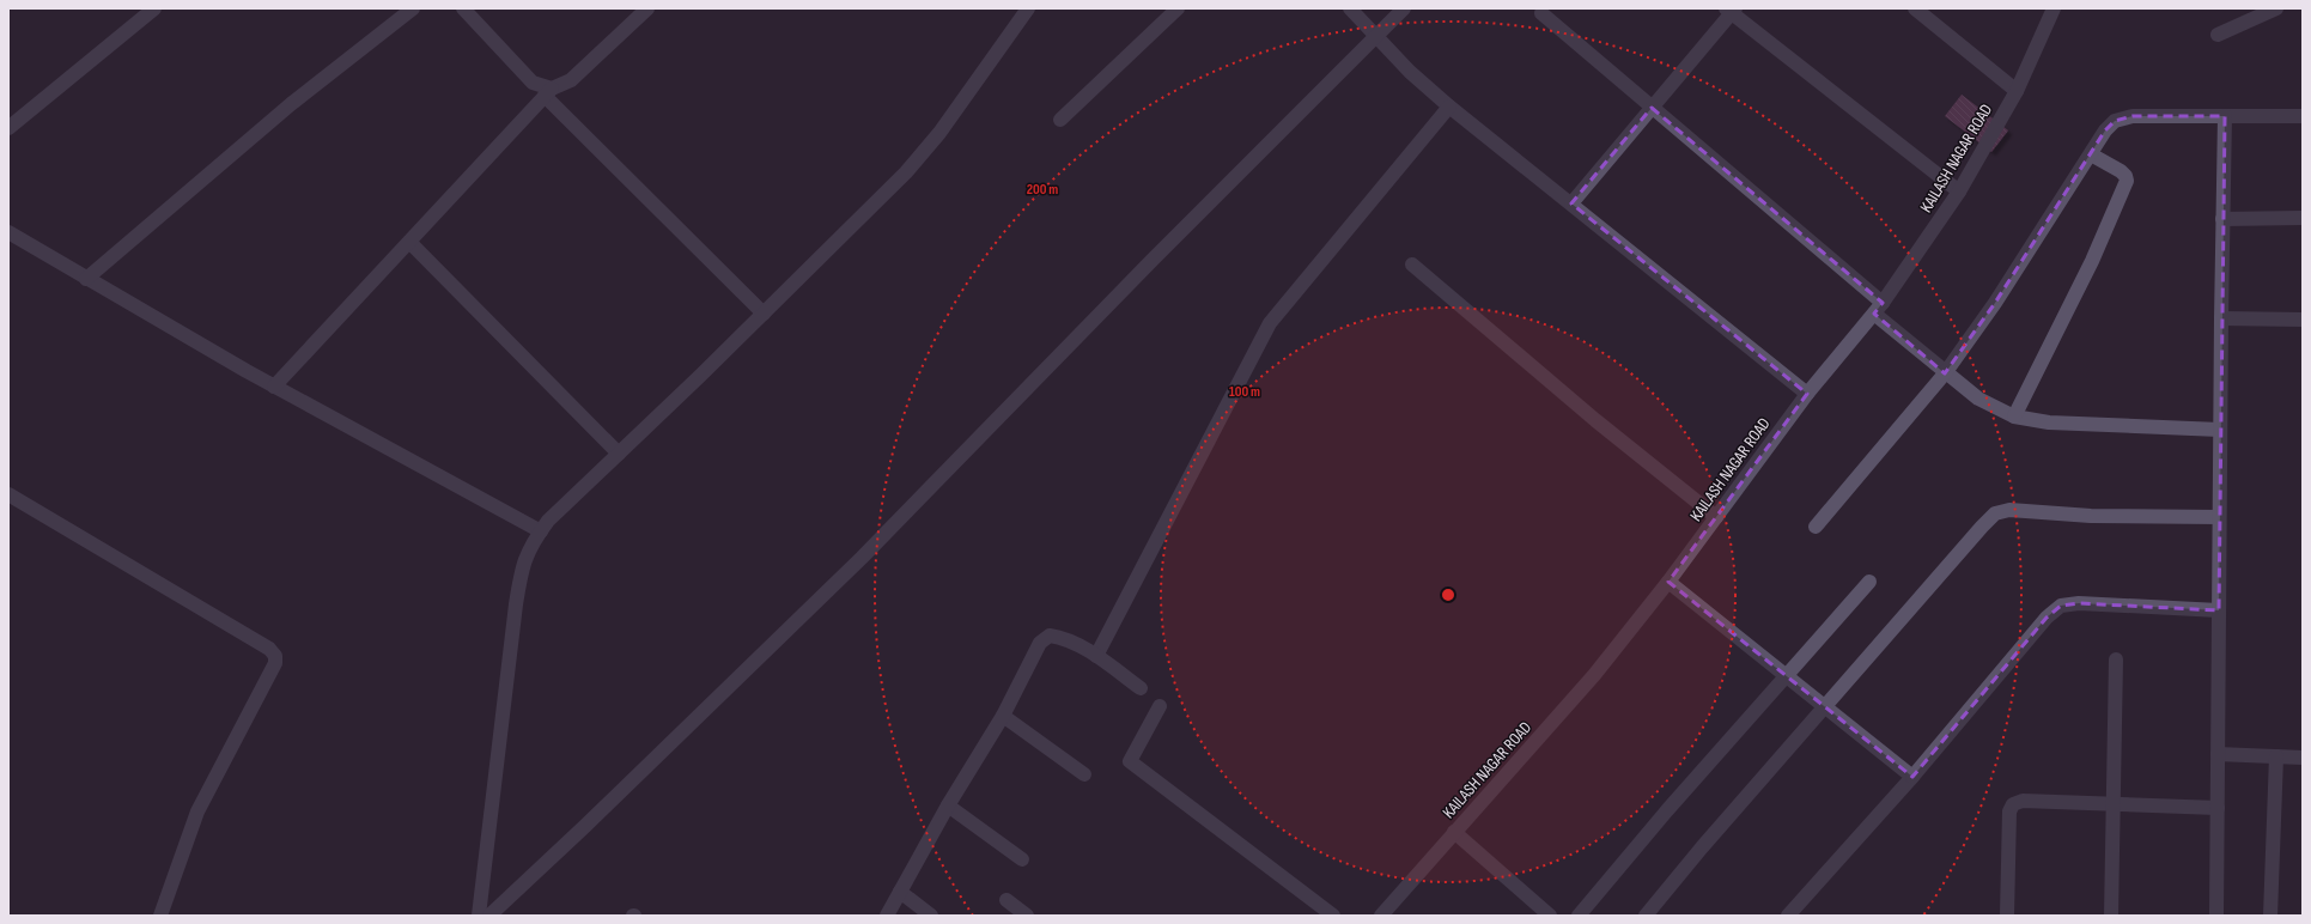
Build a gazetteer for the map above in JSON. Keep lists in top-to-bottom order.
{
  "streets": {
    "street": ["KAILASH NAGAR ROAD"]
  },
  "rings": ["200 m", "100 m"]
}
